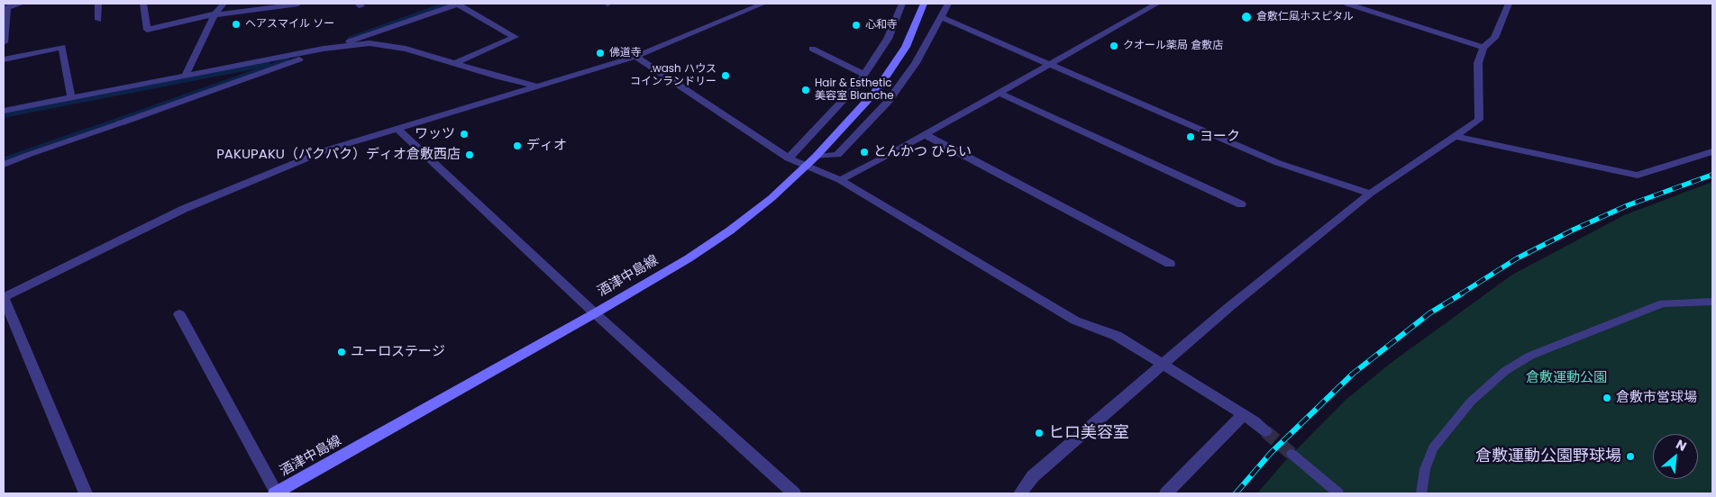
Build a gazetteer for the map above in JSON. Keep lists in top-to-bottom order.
{
  "streets": {
    "main road": ["酒津中島線"]
  },
  "parks": ["倉敷運動公園"],
  "places": [
    "倉敷仁風ホスピタル",
    "ヘアスマイル ソー",
    "心和寺",
    "クオール薬局 倉敷店",
    "佛道寺",
    ".wash ハウス コインランドリー",
    "Hair & Esthetic 美容室 Blanche",
    "ワッツ",
    "ヨーク",
    "ディオ",
    "とんかつ ひらい",
    "PAKUPAKU（パクパク）ディオ倉敷西店",
    "ユーロステージ",
    "倉敷市営球場",
    "ヒロ美容室",
    "倉敷運動公園野球場"
  ],
  "north": "top right"
}
